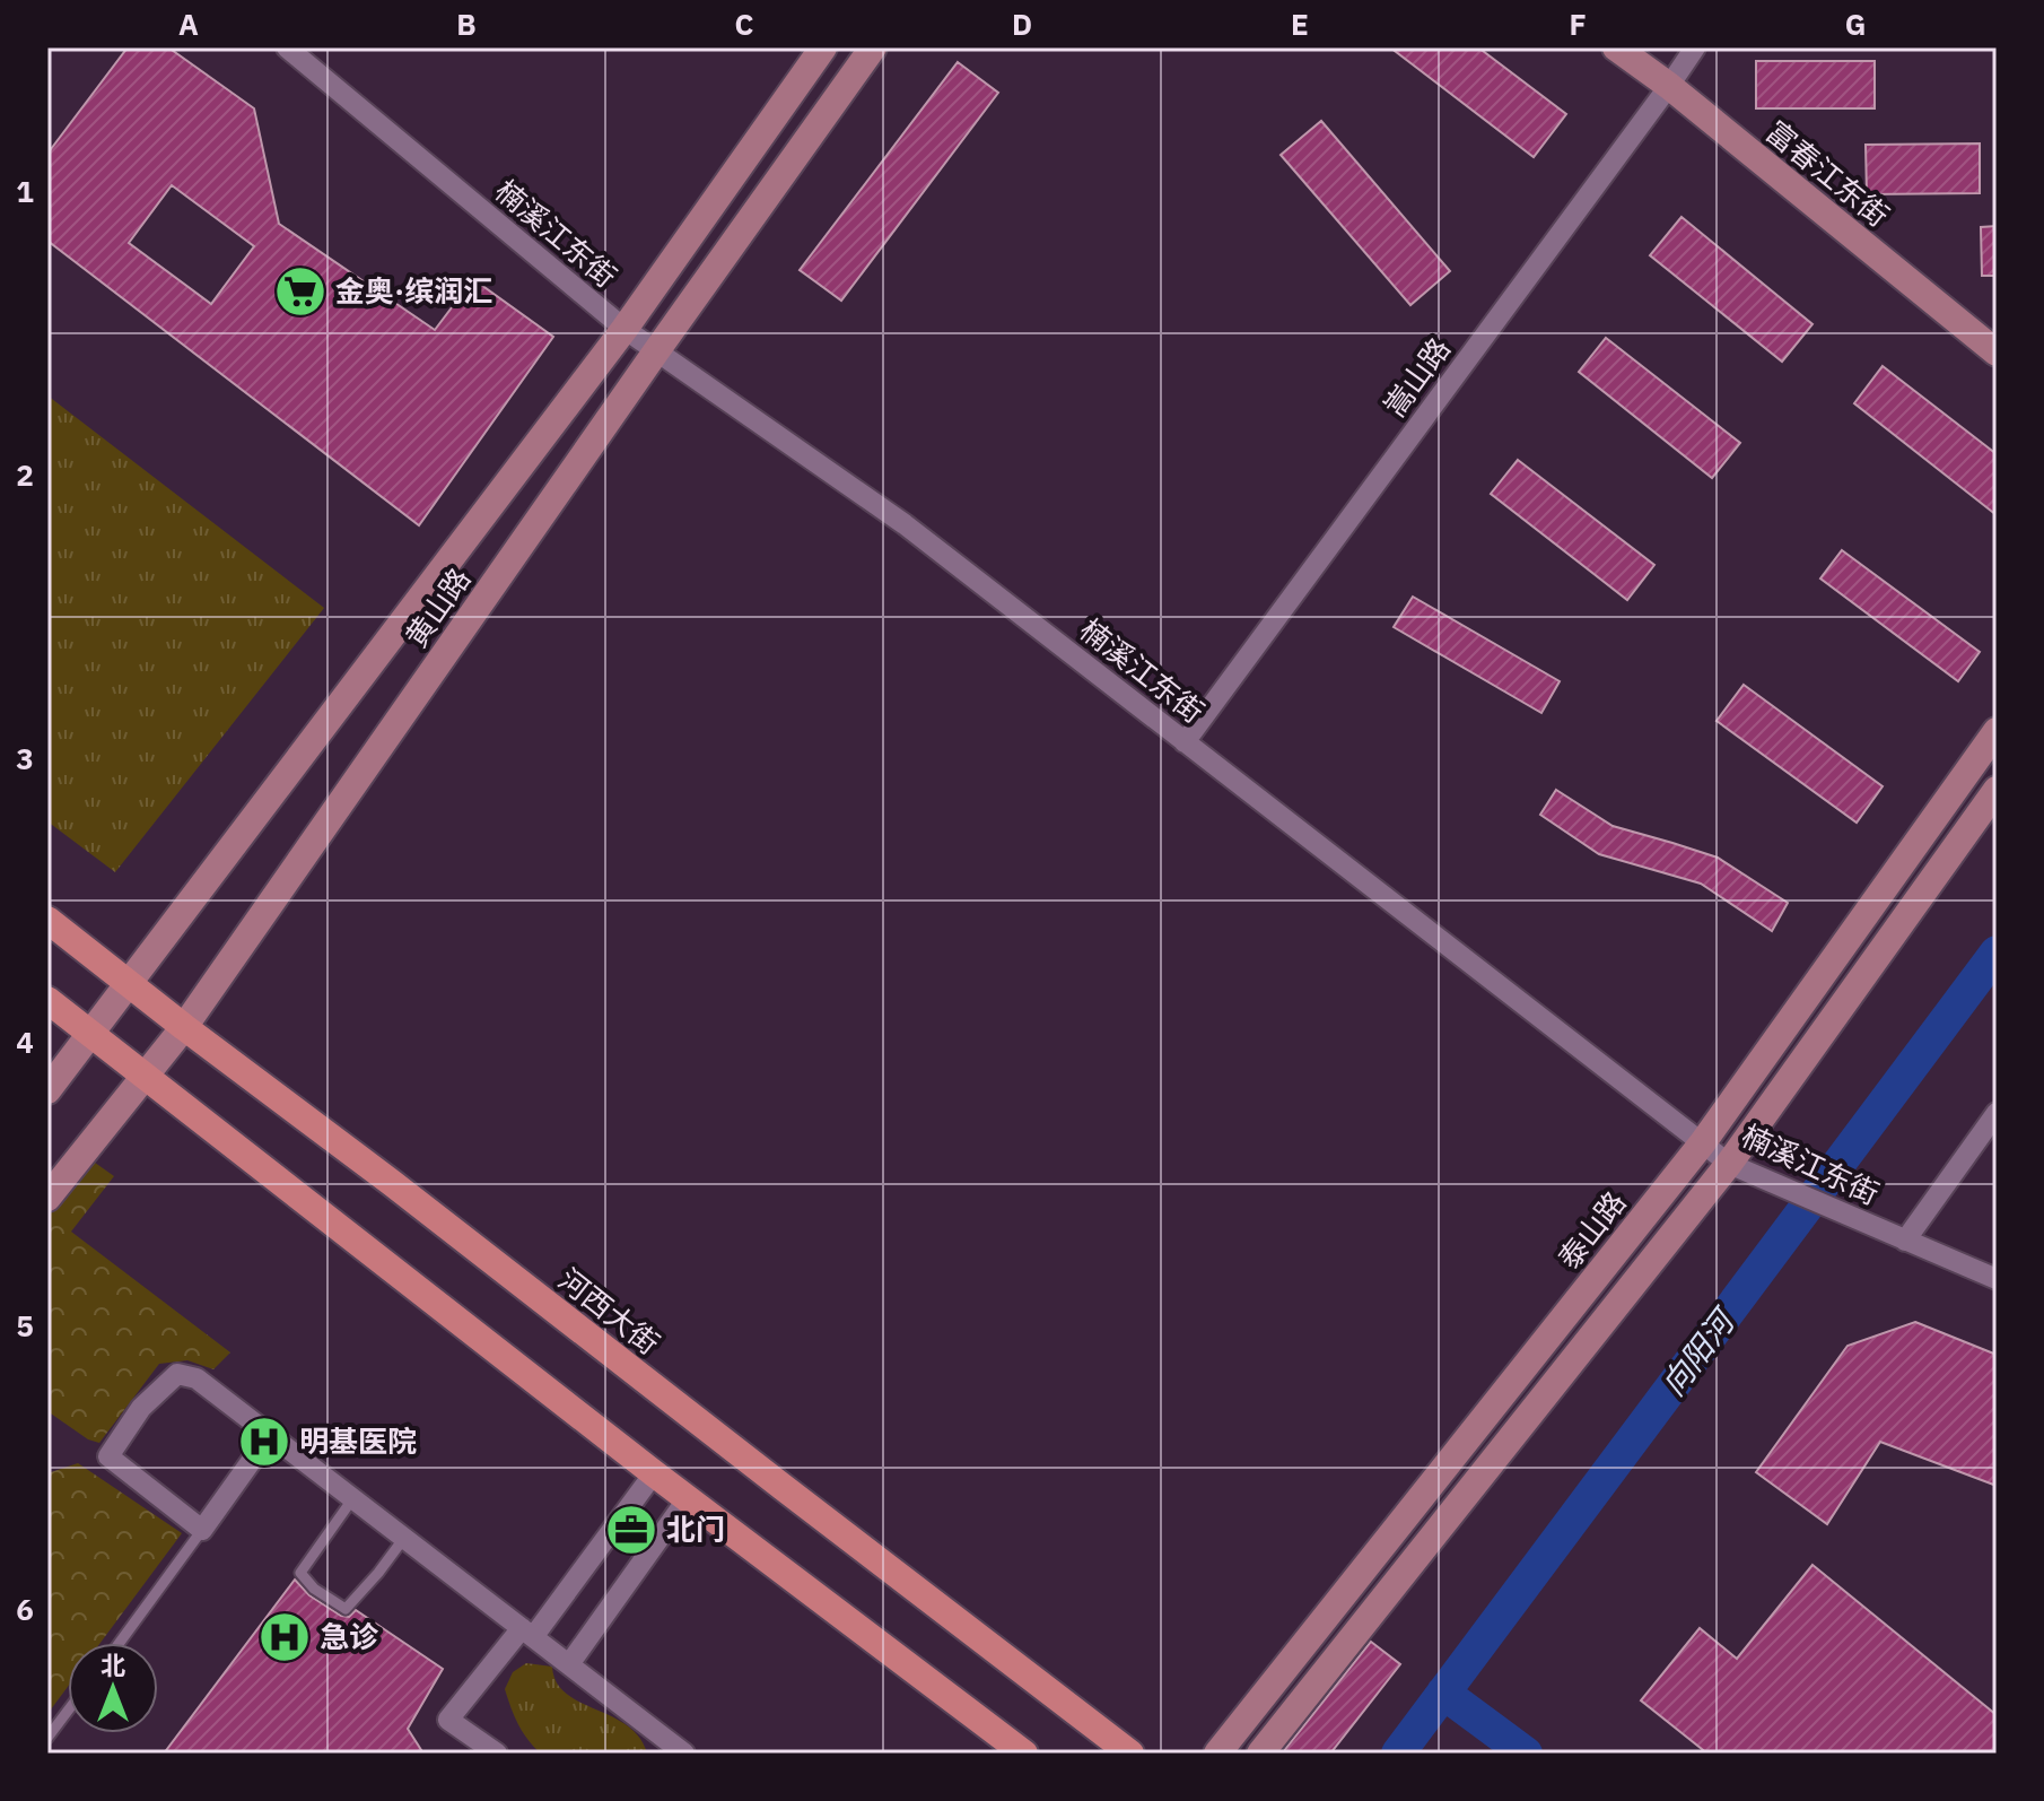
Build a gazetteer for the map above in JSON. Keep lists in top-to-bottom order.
{
  "streets": {
    "main road": ["河西大街"],
    "street": [
      "富春江东街",
      "楠溪江东街",
      "嵩山路",
      "黄山路",
      "泰山路"
    ]
  },
  "crossings": [
    ["富春江东街", "嵩山路"],
    ["楠溪江东街", "嵩山路"],
    ["楠溪江东街", "黄山路"],
    ["楠溪江东街", "泰山路"],
    ["黄山路", "河西大街"]
  ],
  "water": ["向阳河"],
  "places": {
    "supermarket": ["金奥·缤润汇"],
    "hospital": ["明基医院", "急诊"],
    "office": ["北门"]
  },
  "north": "top",
  "grid": {
    "columns": [
      "A",
      "B",
      "C",
      "D",
      "E",
      "F",
      "G"
    ],
    "rows": [
      "1",
      "2",
      "3",
      "4",
      "5",
      "6"
    ]
  }
}
